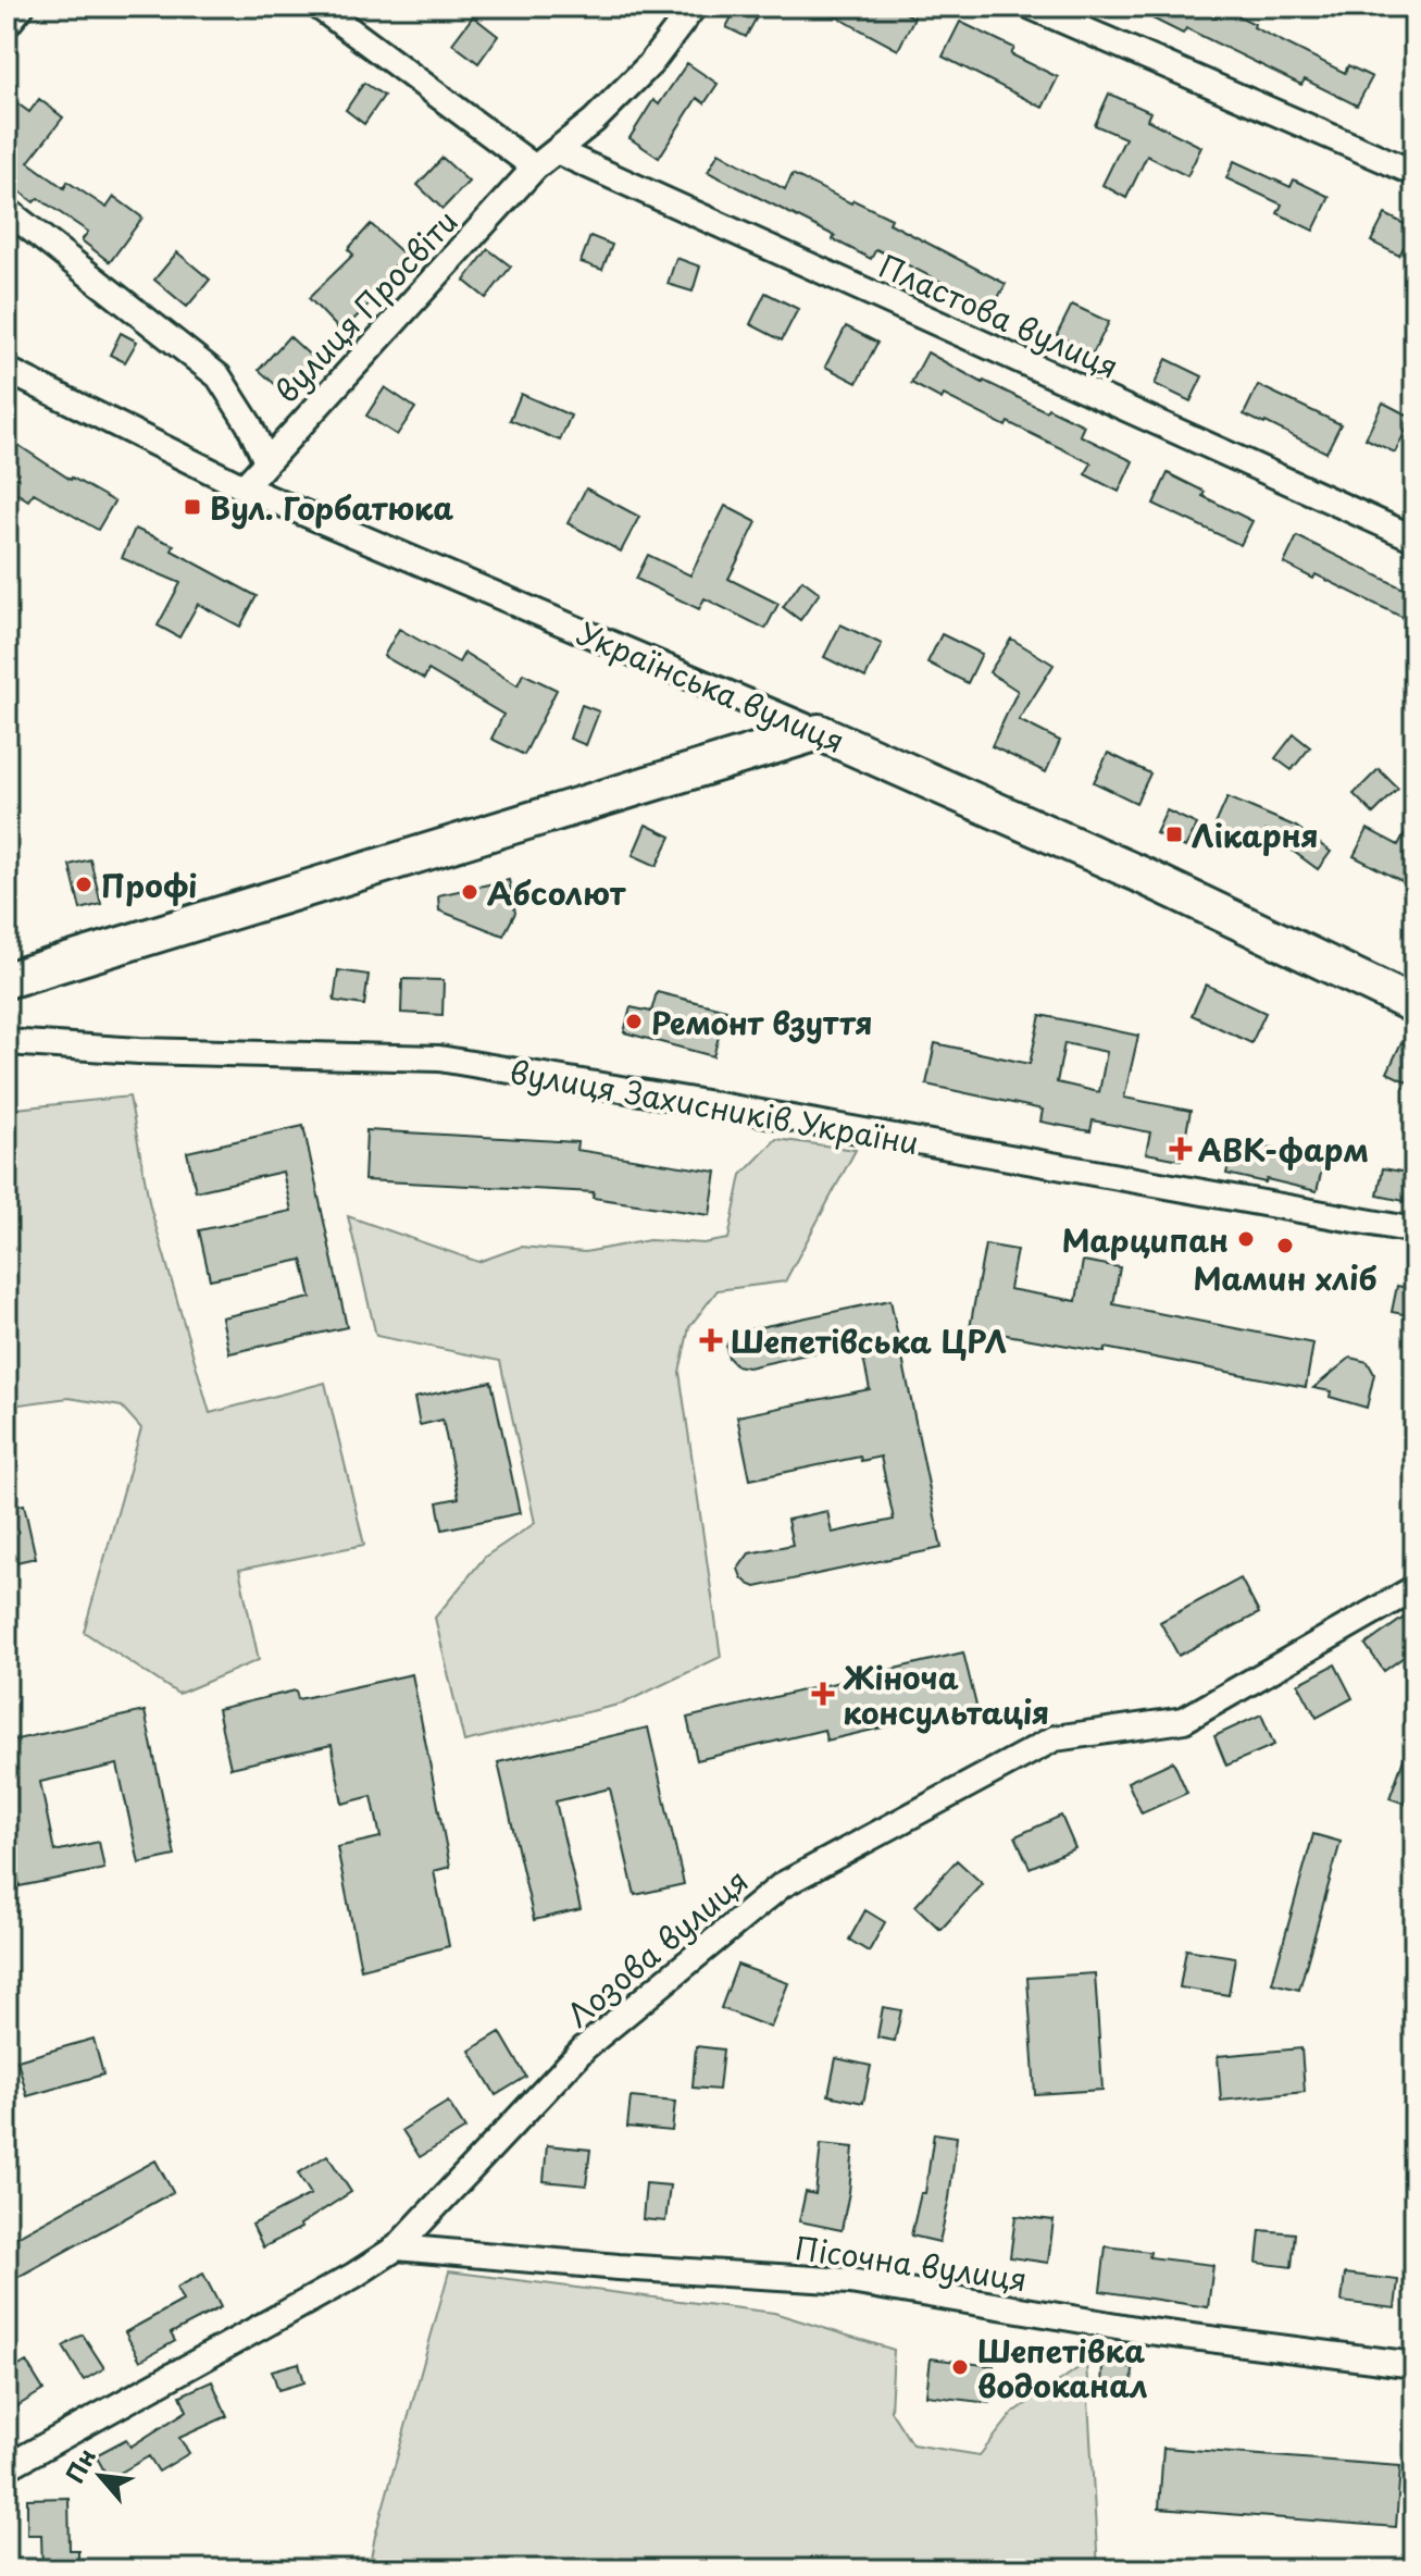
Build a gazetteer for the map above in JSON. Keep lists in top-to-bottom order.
{
  "streets": {
    "main road": ["Українська вулиця"],
    "street": [
      "вулиця Просвіти",
      "Пластова вулиця",
      "вулиця Захисників України",
      "Лозова вулиця",
      "Пісочна вулиця"
    ]
  },
  "crossings": [
    ["вулиця Просвіти", "Пластова вулиця"],
    ["вулиця Просвіти", "Українська вулиця"],
    ["Лозова вулиця", "Пісочна вулиця"]
  ],
  "places": {
    "transit": ["Вул. Горбатюка", "Лікарня"],
    "other": [
      "Профі",
      "Абсолют",
      "Ремонт взуття",
      "Марципан",
      "Мамин хліб",
      "Шепетівка водоканал"
    ],
    "health": ["АВК-фарм", "Шепетівська ЦРЛ", "Жіноча консультація"]
  },
  "north": "top left"
}
